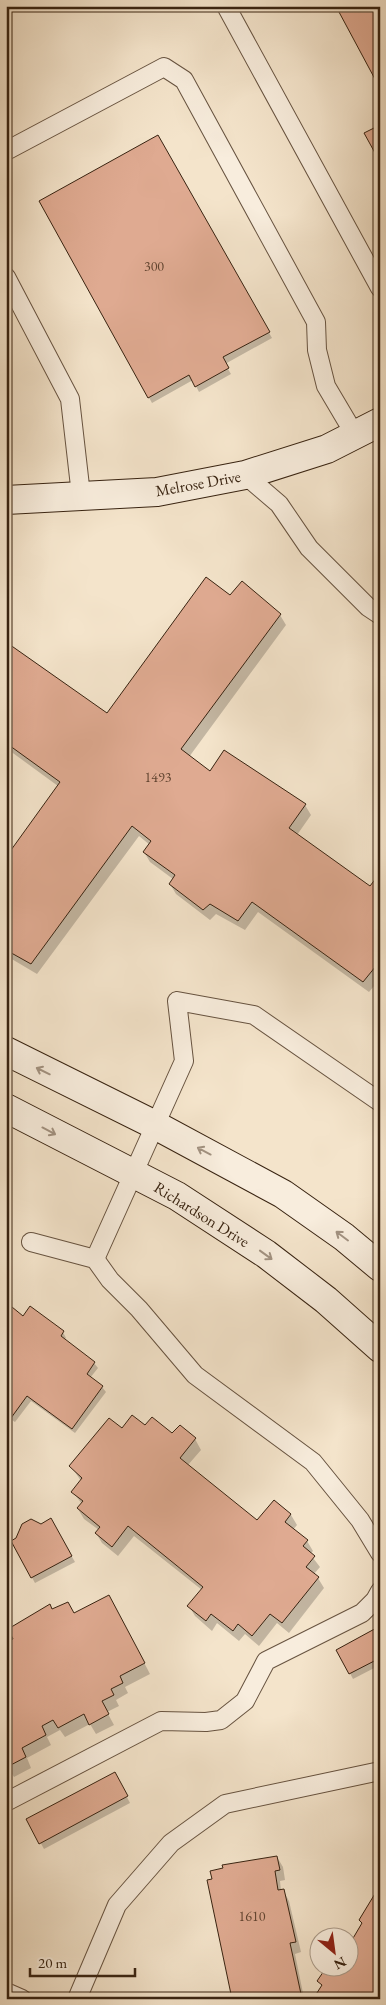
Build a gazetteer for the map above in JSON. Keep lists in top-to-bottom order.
{
  "streets": {
    "street": ["Melrose Drive", "Richardson Drive"]
  },
  "house_numbers": ["300", "1493", "1610"],
  "scale_bar": "20 m",
  "north": "bottom right"
}
